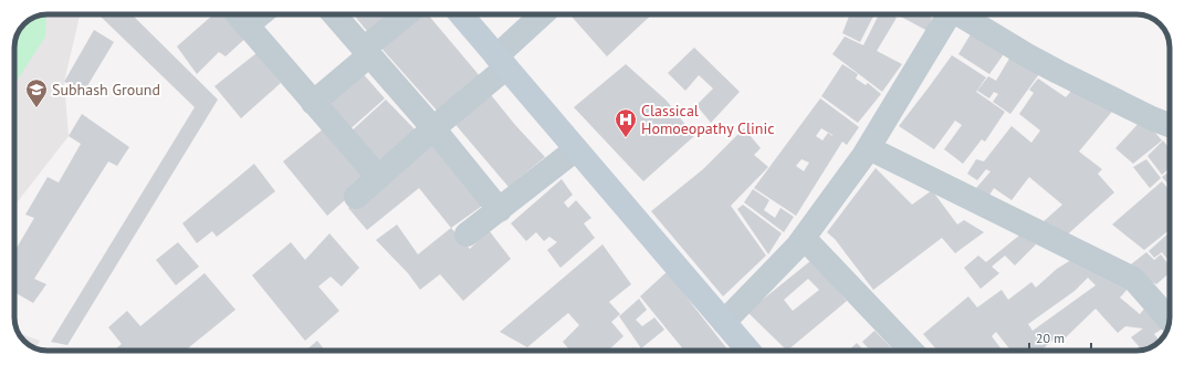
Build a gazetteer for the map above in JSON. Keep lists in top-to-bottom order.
{
  "places": {
    "school or university": ["Subhash Ground"],
    "hospital": ["Classical Homoeopathy Clinic"]
  },
  "scale_bar": "20 m"
}
